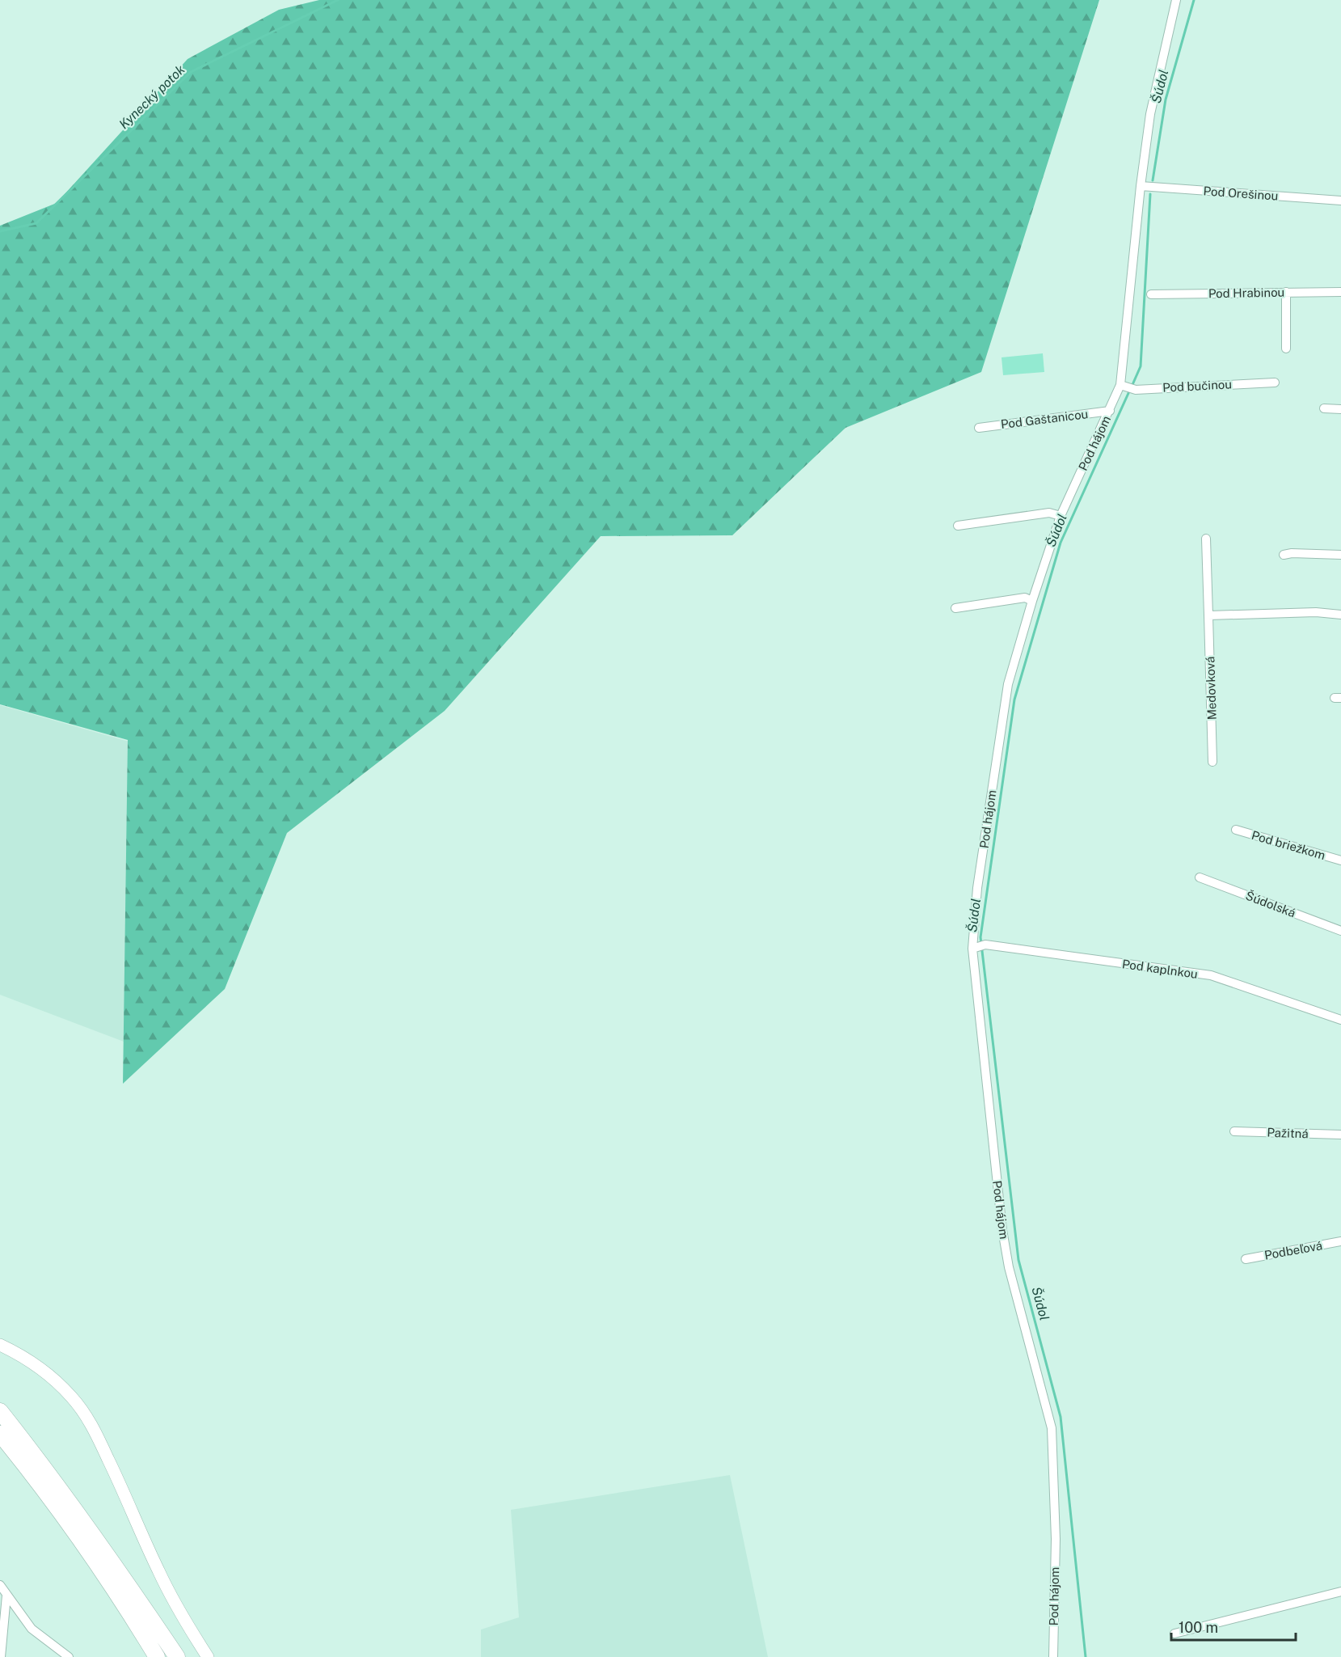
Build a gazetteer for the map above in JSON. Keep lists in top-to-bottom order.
{
  "streets": {
    "street": [
      "Pod Orešinou",
      "Pod Hrabinou",
      "Pod bučinou",
      "Pod Gaštanicou",
      "Pod hájom",
      "Medovková",
      "Pod briežkom",
      "Šúdolská",
      "Pod kaplnkou",
      "Pažitná",
      "Podbeľová"
    ]
  },
  "crossings": [
    ["Pod Orešinou", "Pod hájom"],
    ["Pod bučinou", "Pod hájom"],
    ["Pod Gaštanicou", "Pod hájom"],
    ["Pod hájom", "Pod kaplnkou"]
  ],
  "water": ["Šúdol", "Kynecký potok"],
  "scale_bar": "100 m"
}
